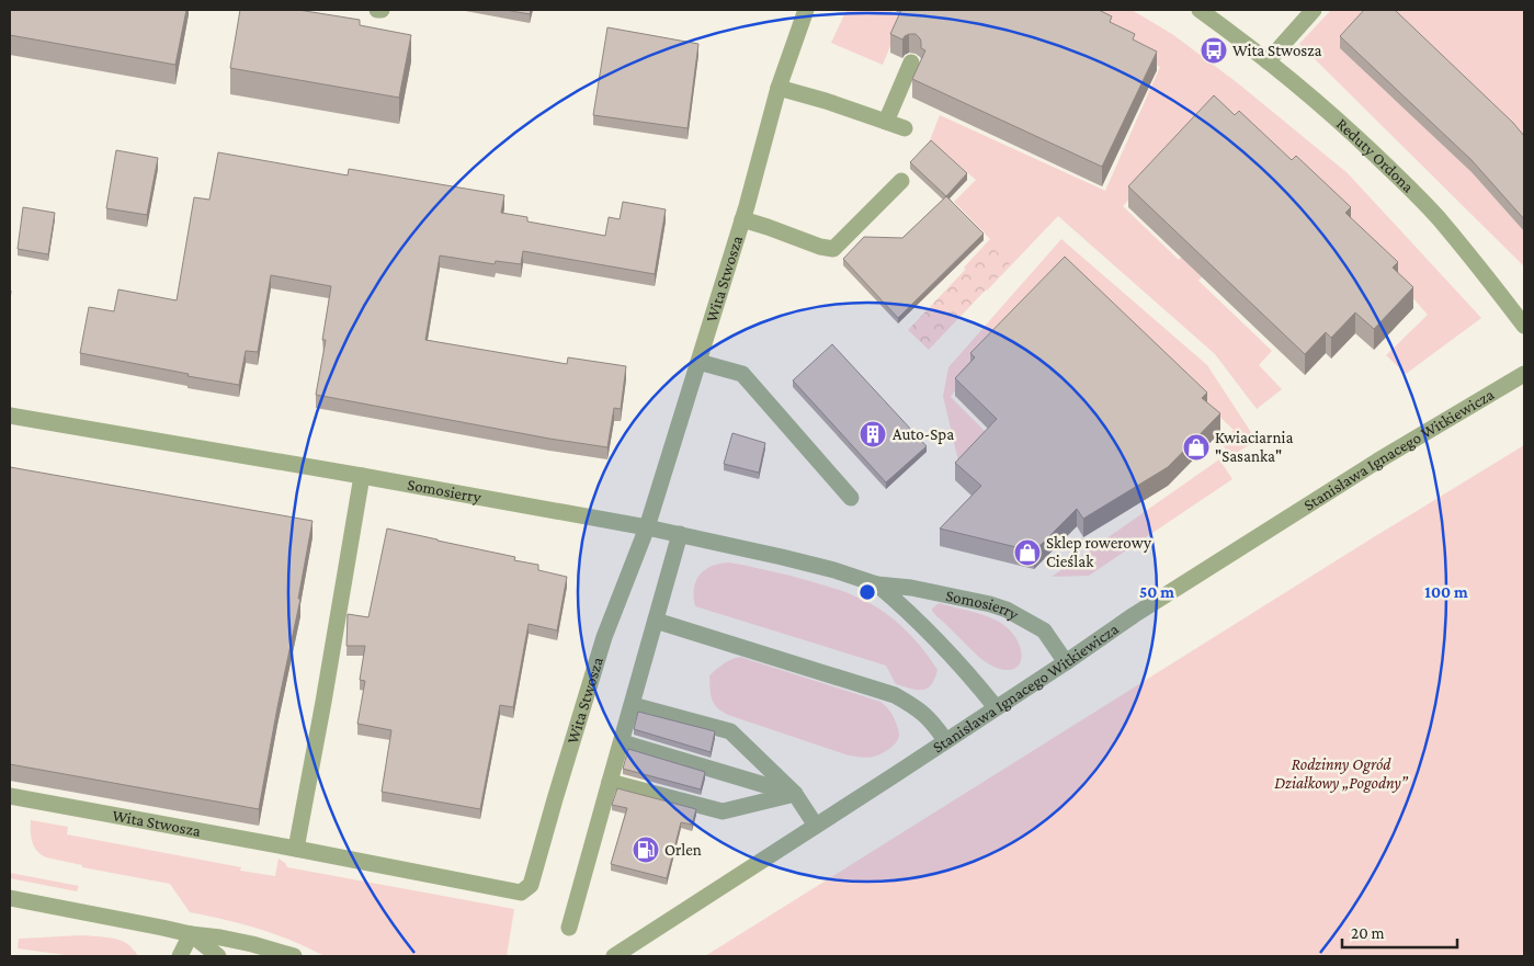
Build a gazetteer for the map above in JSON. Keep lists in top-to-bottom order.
{
  "streets": {
    "street": [
      "Reduty Ordona",
      "Wita Stwosza",
      "Stanisława Ignacego Witkiewicza",
      "Somosierry"
    ]
  },
  "crossings": [
    ["Wita Stwosza", "Somosierry"],
    ["Stanisława Ignacego Witkiewicza", "Somosierry"]
  ],
  "parks": ["Rodzinny Ogród Działkowy „Pogodny”"],
  "places": {
    "bus stop": ["Wita Stwosza"],
    "building": ["Auto-Spa"],
    "shop": ["Kwiaciarnia \"Sasanka\"", "Sklep rowerowy Cieślak"],
    "fuel station": ["Orlen"]
  },
  "scale_bar": "20 m",
  "rings": ["50 m", "100 m"]
}
